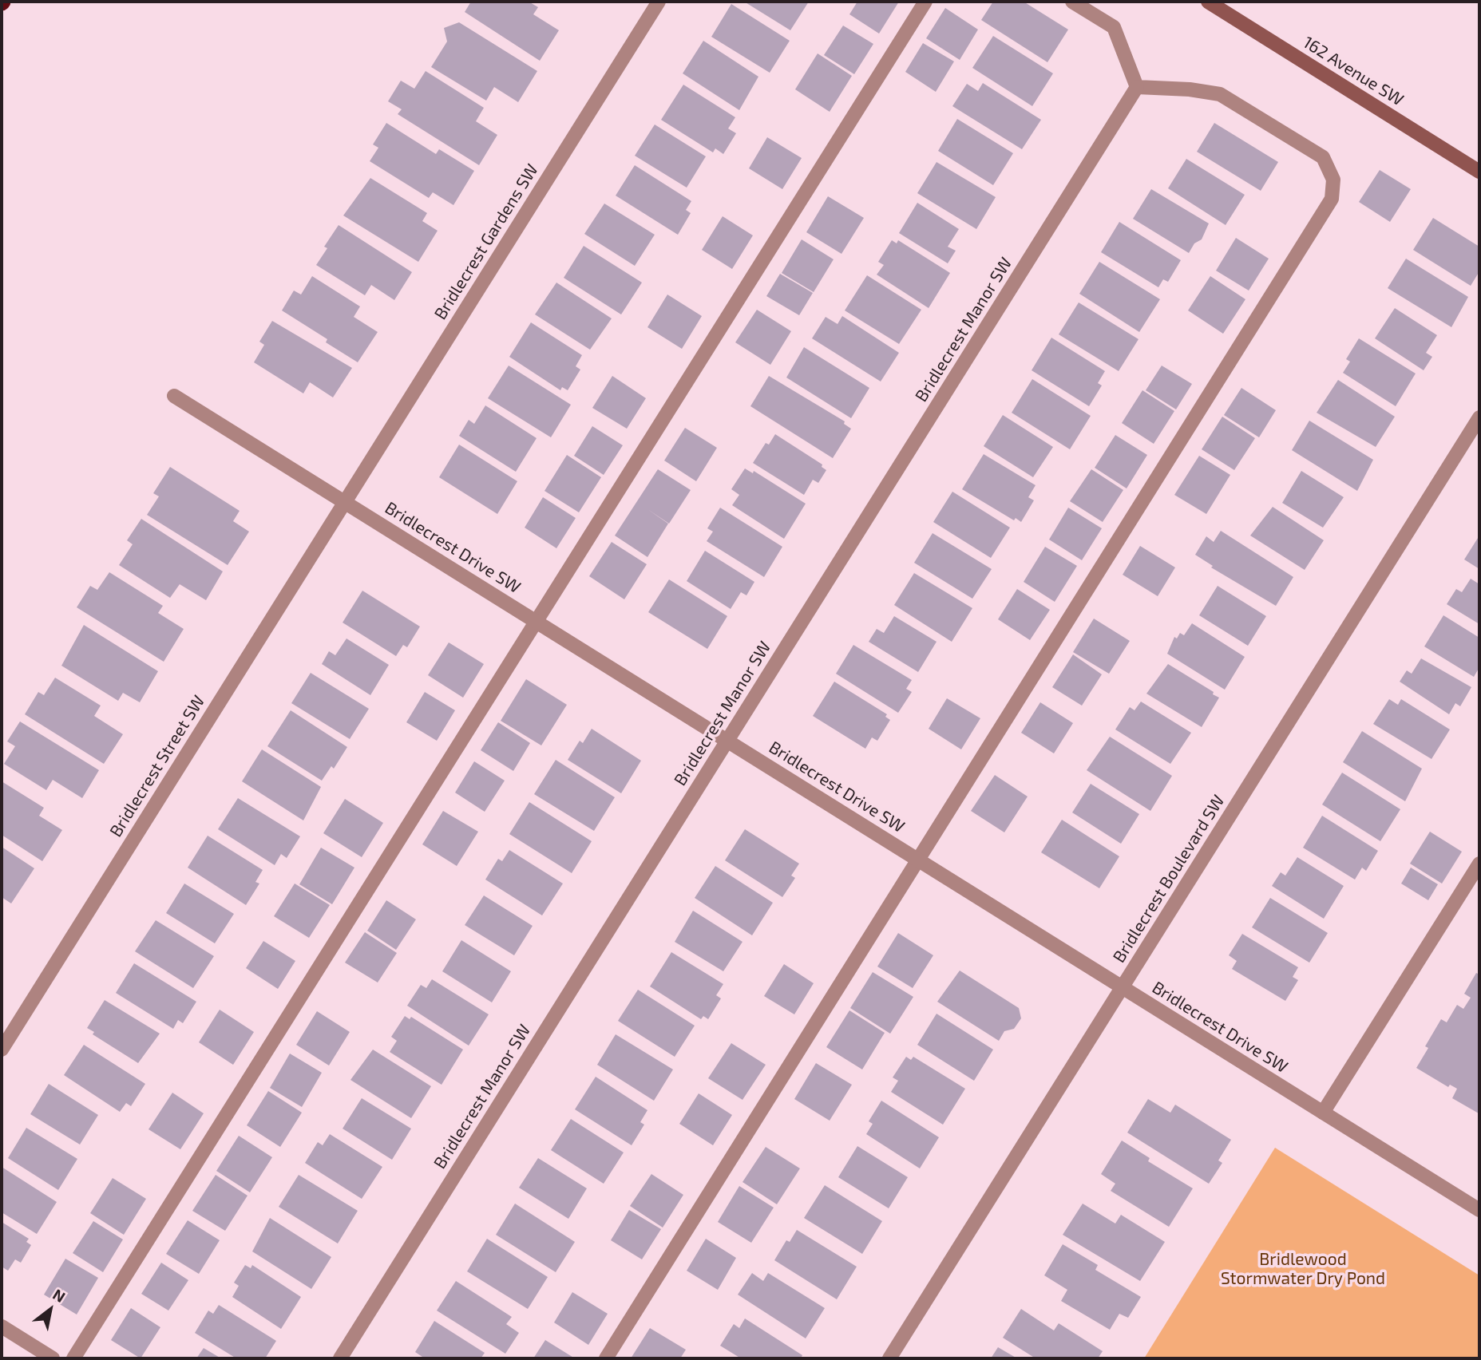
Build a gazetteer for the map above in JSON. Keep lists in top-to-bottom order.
{
  "streets": {
    "main road": ["162 Avenue SW"],
    "street": [
      "Bridlecrest Gardens SW",
      "Bridlecrest Manor SW",
      "Bridlecrest Drive SW",
      "Bridlecrest Street SW",
      "Bridlecrest Boulevard SW"
    ]
  },
  "crossings": [
    ["Bridlecrest Gardens SW", "Bridlecrest Drive SW"],
    ["Bridlecrest Gardens SW", "Bridlecrest Street SW"],
    ["Bridlecrest Manor SW", "Bridlecrest Drive SW"],
    ["Bridlecrest Drive SW", "Bridlecrest Street SW"],
    ["Bridlecrest Drive SW", "Bridlecrest Boulevard SW"]
  ],
  "parks": ["Bridlewood Stormwater Dry Pond"],
  "north": "top right"
}
